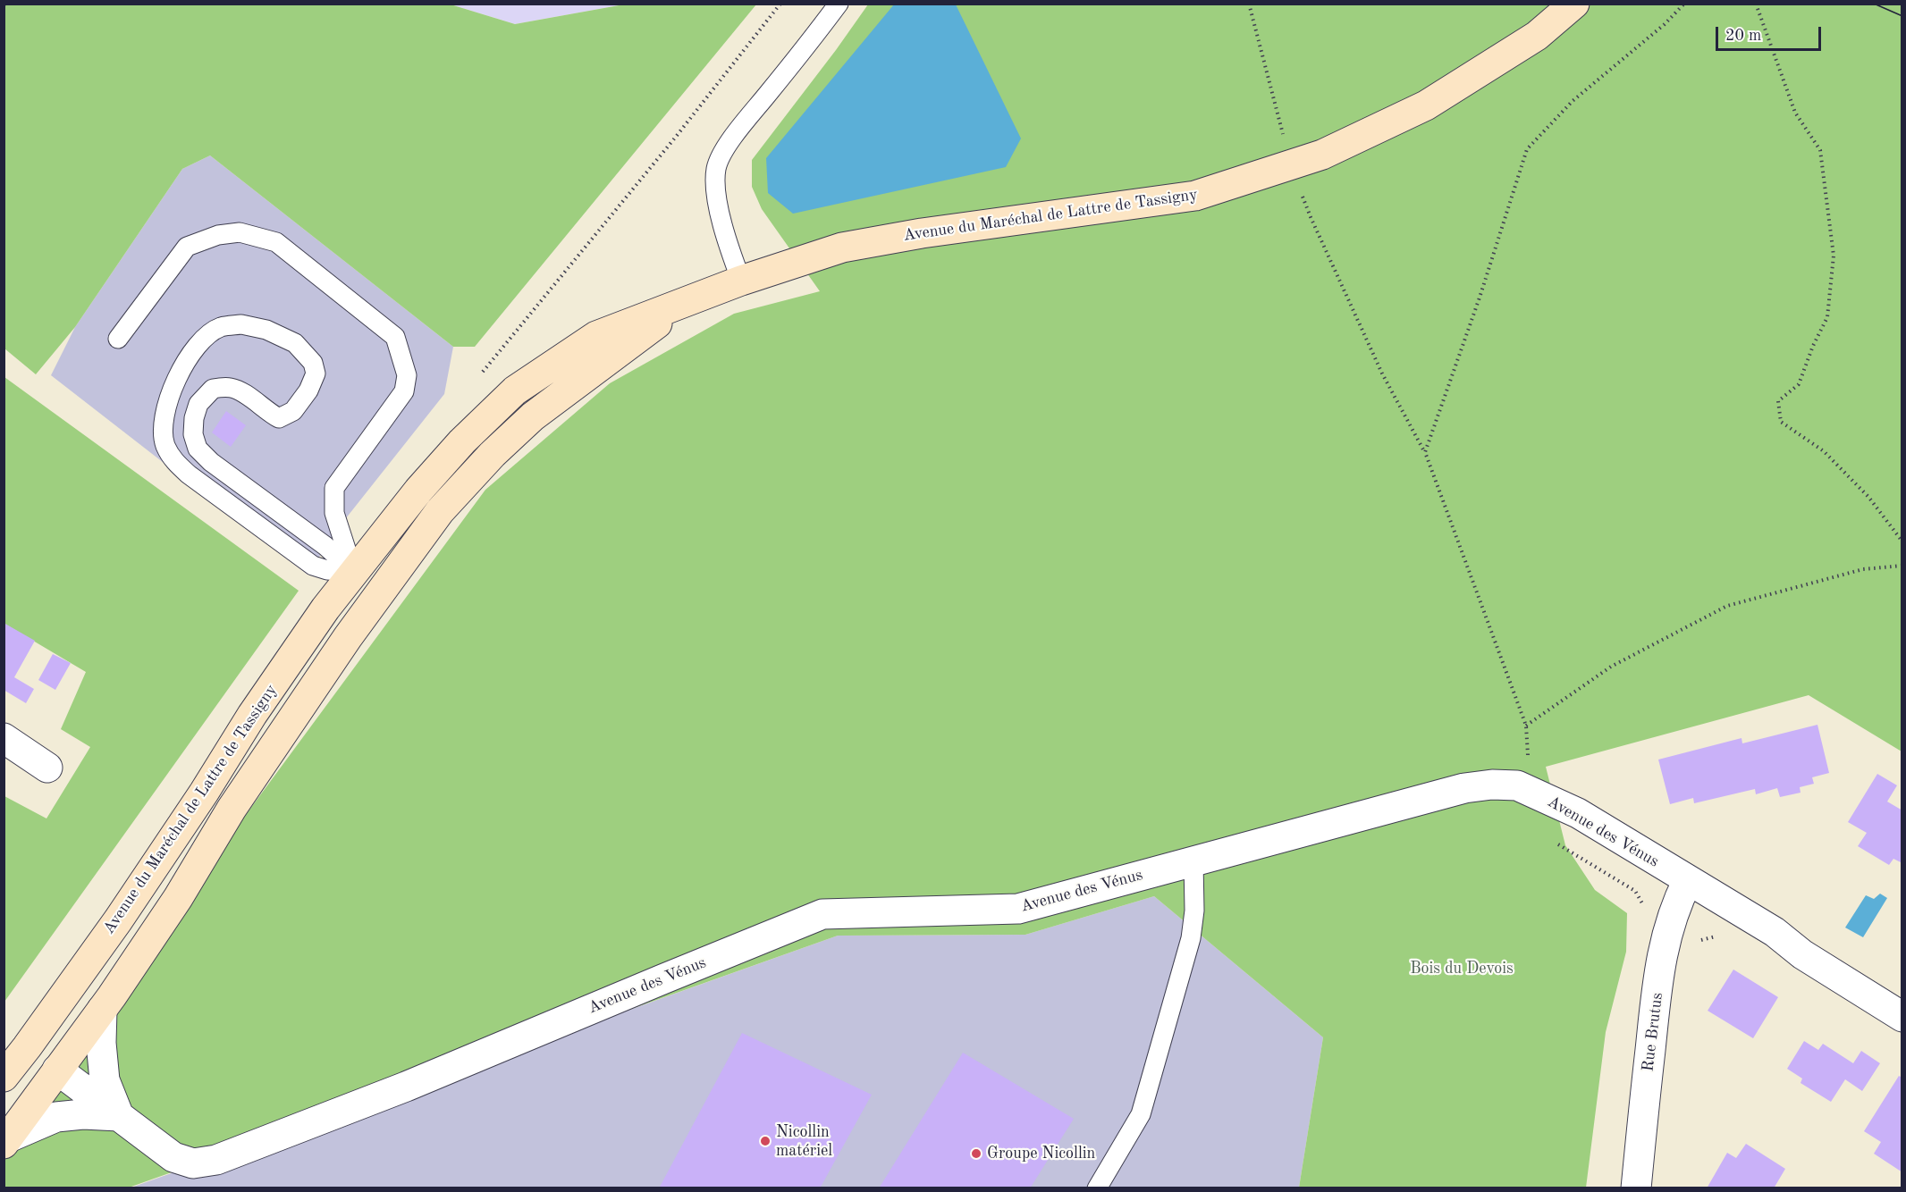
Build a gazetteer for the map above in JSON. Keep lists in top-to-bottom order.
{
  "streets": {
    "street": ["Avenue du Maréchal de Lattre de Tassigny", "Avenue des Vénus", "Rue Brutus"]
  },
  "crossings": [
    ["Avenue du Maréchal de Lattre de Tassigny", "Avenue des Vénus"],
    ["Avenue des Vénus", "Rue Brutus"]
  ],
  "parks": ["Bois du Devois"],
  "places": ["Nicollin matériel", "Groupe Nicollin"],
  "scale_bar": "20 m"
}
